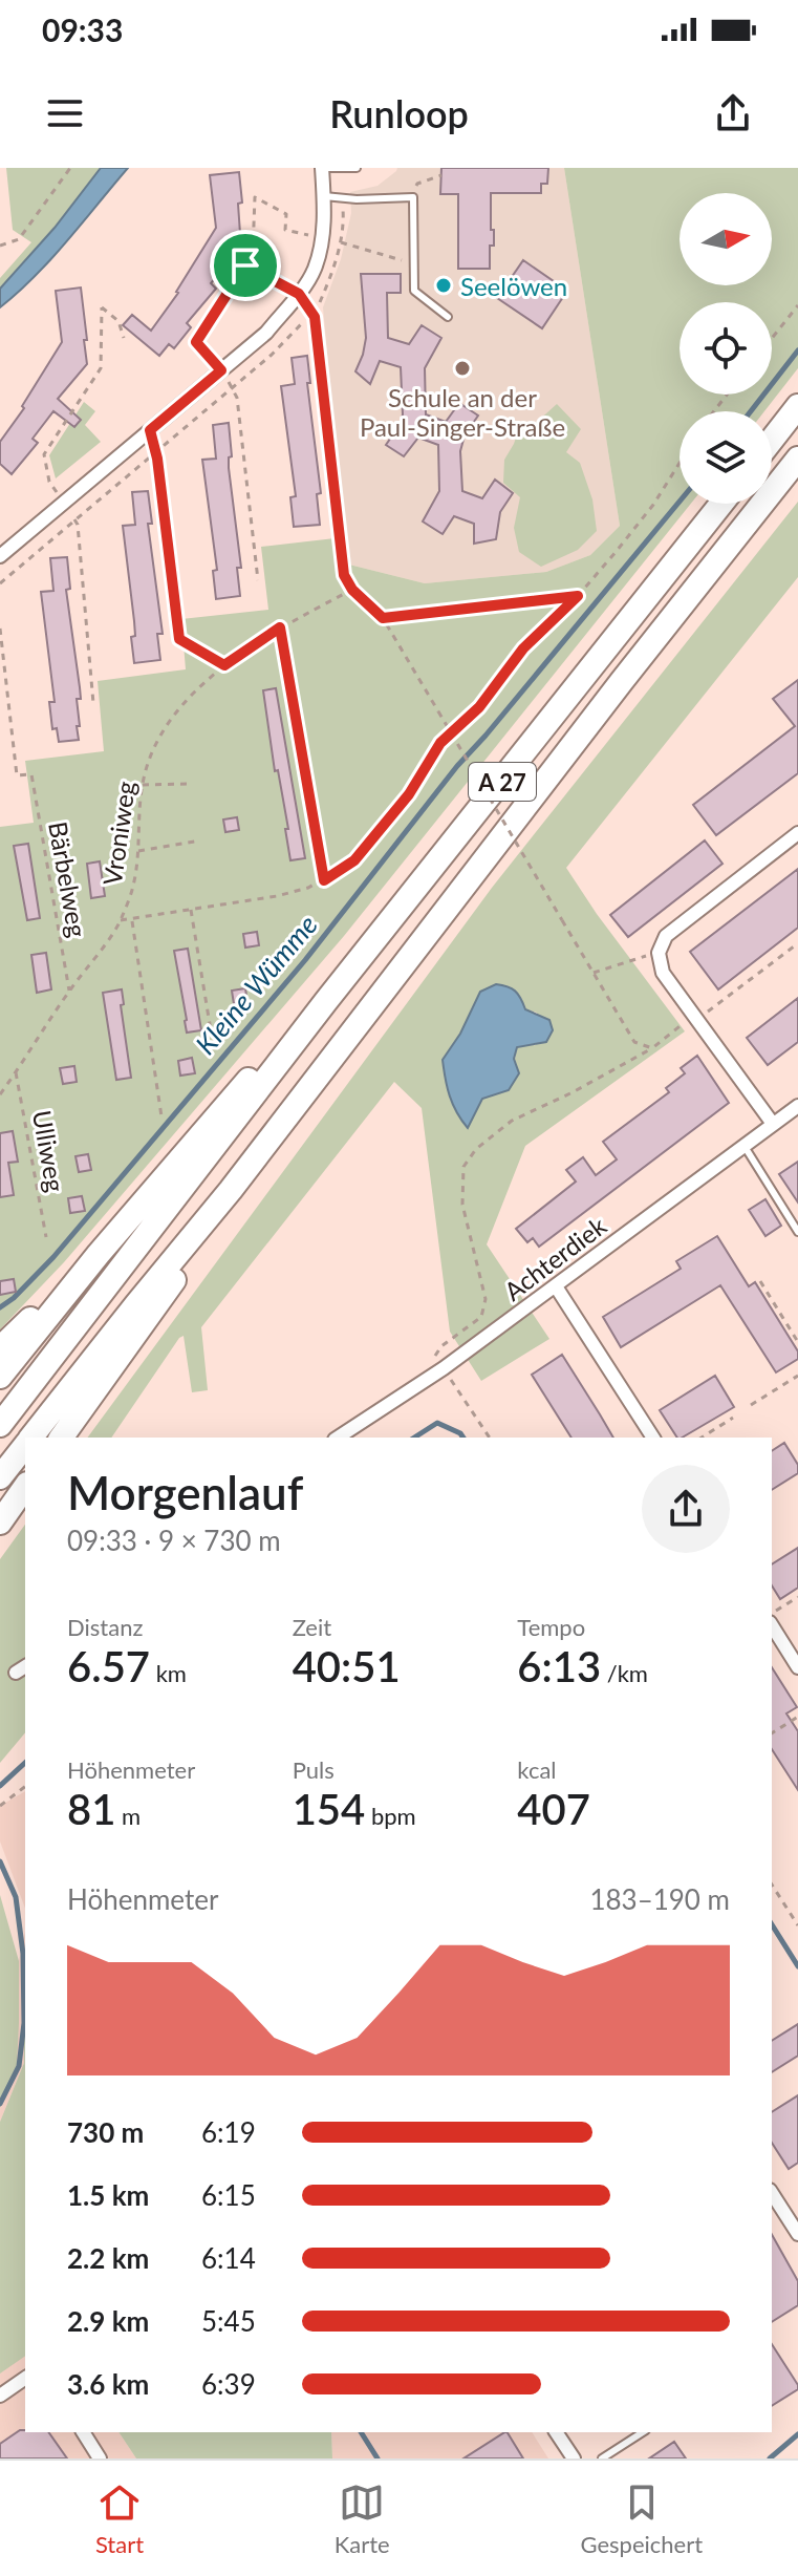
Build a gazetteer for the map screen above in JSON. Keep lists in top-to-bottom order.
{
  "streets": {
    "highway": ["A 27"],
    "street": ["Achterdiek"],
    "path": ["Vroniweg", "Bärbelweg", "Ulliweg"]
  },
  "crossings": [
    ["Vroniweg", "Bärbelweg"],
    ["Vroniweg", "Ulliweg"]
  ],
  "water": ["Kleine Wümme"],
  "places": ["Seelöwen", "Schule an der Paul-Singer-Straße"],
  "north": "right",
  "page": {
    "status": "09:33",
    "header": "Runloop",
    "heading": ["Morgenlauf", "09:33 · 9 × 730 m"],
    "stats": [
      ["Distanz", "6.57 km"],
      ["Zeit", "40:51"],
      ["Tempo", "6:13 /km"],
      ["Höhenmeter", "81 m"],
      ["Puls", "154 bpm"],
      ["kcal", "407"]
    ],
    "chart": ["Höhenmeter", "183–190 m"],
    "list": [
      {
        "name": "730 m",
        "note": "6:19"
      },
      {
        "name": "1.5 km",
        "note": "6:15"
      },
      {
        "name": "2.2 km",
        "note": "6:14"
      },
      {
        "name": "2.9 km",
        "note": "5:45"
      },
      {
        "name": "3.6 km",
        "note": "6:39"
      }
    ],
    "tabs": ["Start", "Karte", "Gespeichert"]
  }
}
